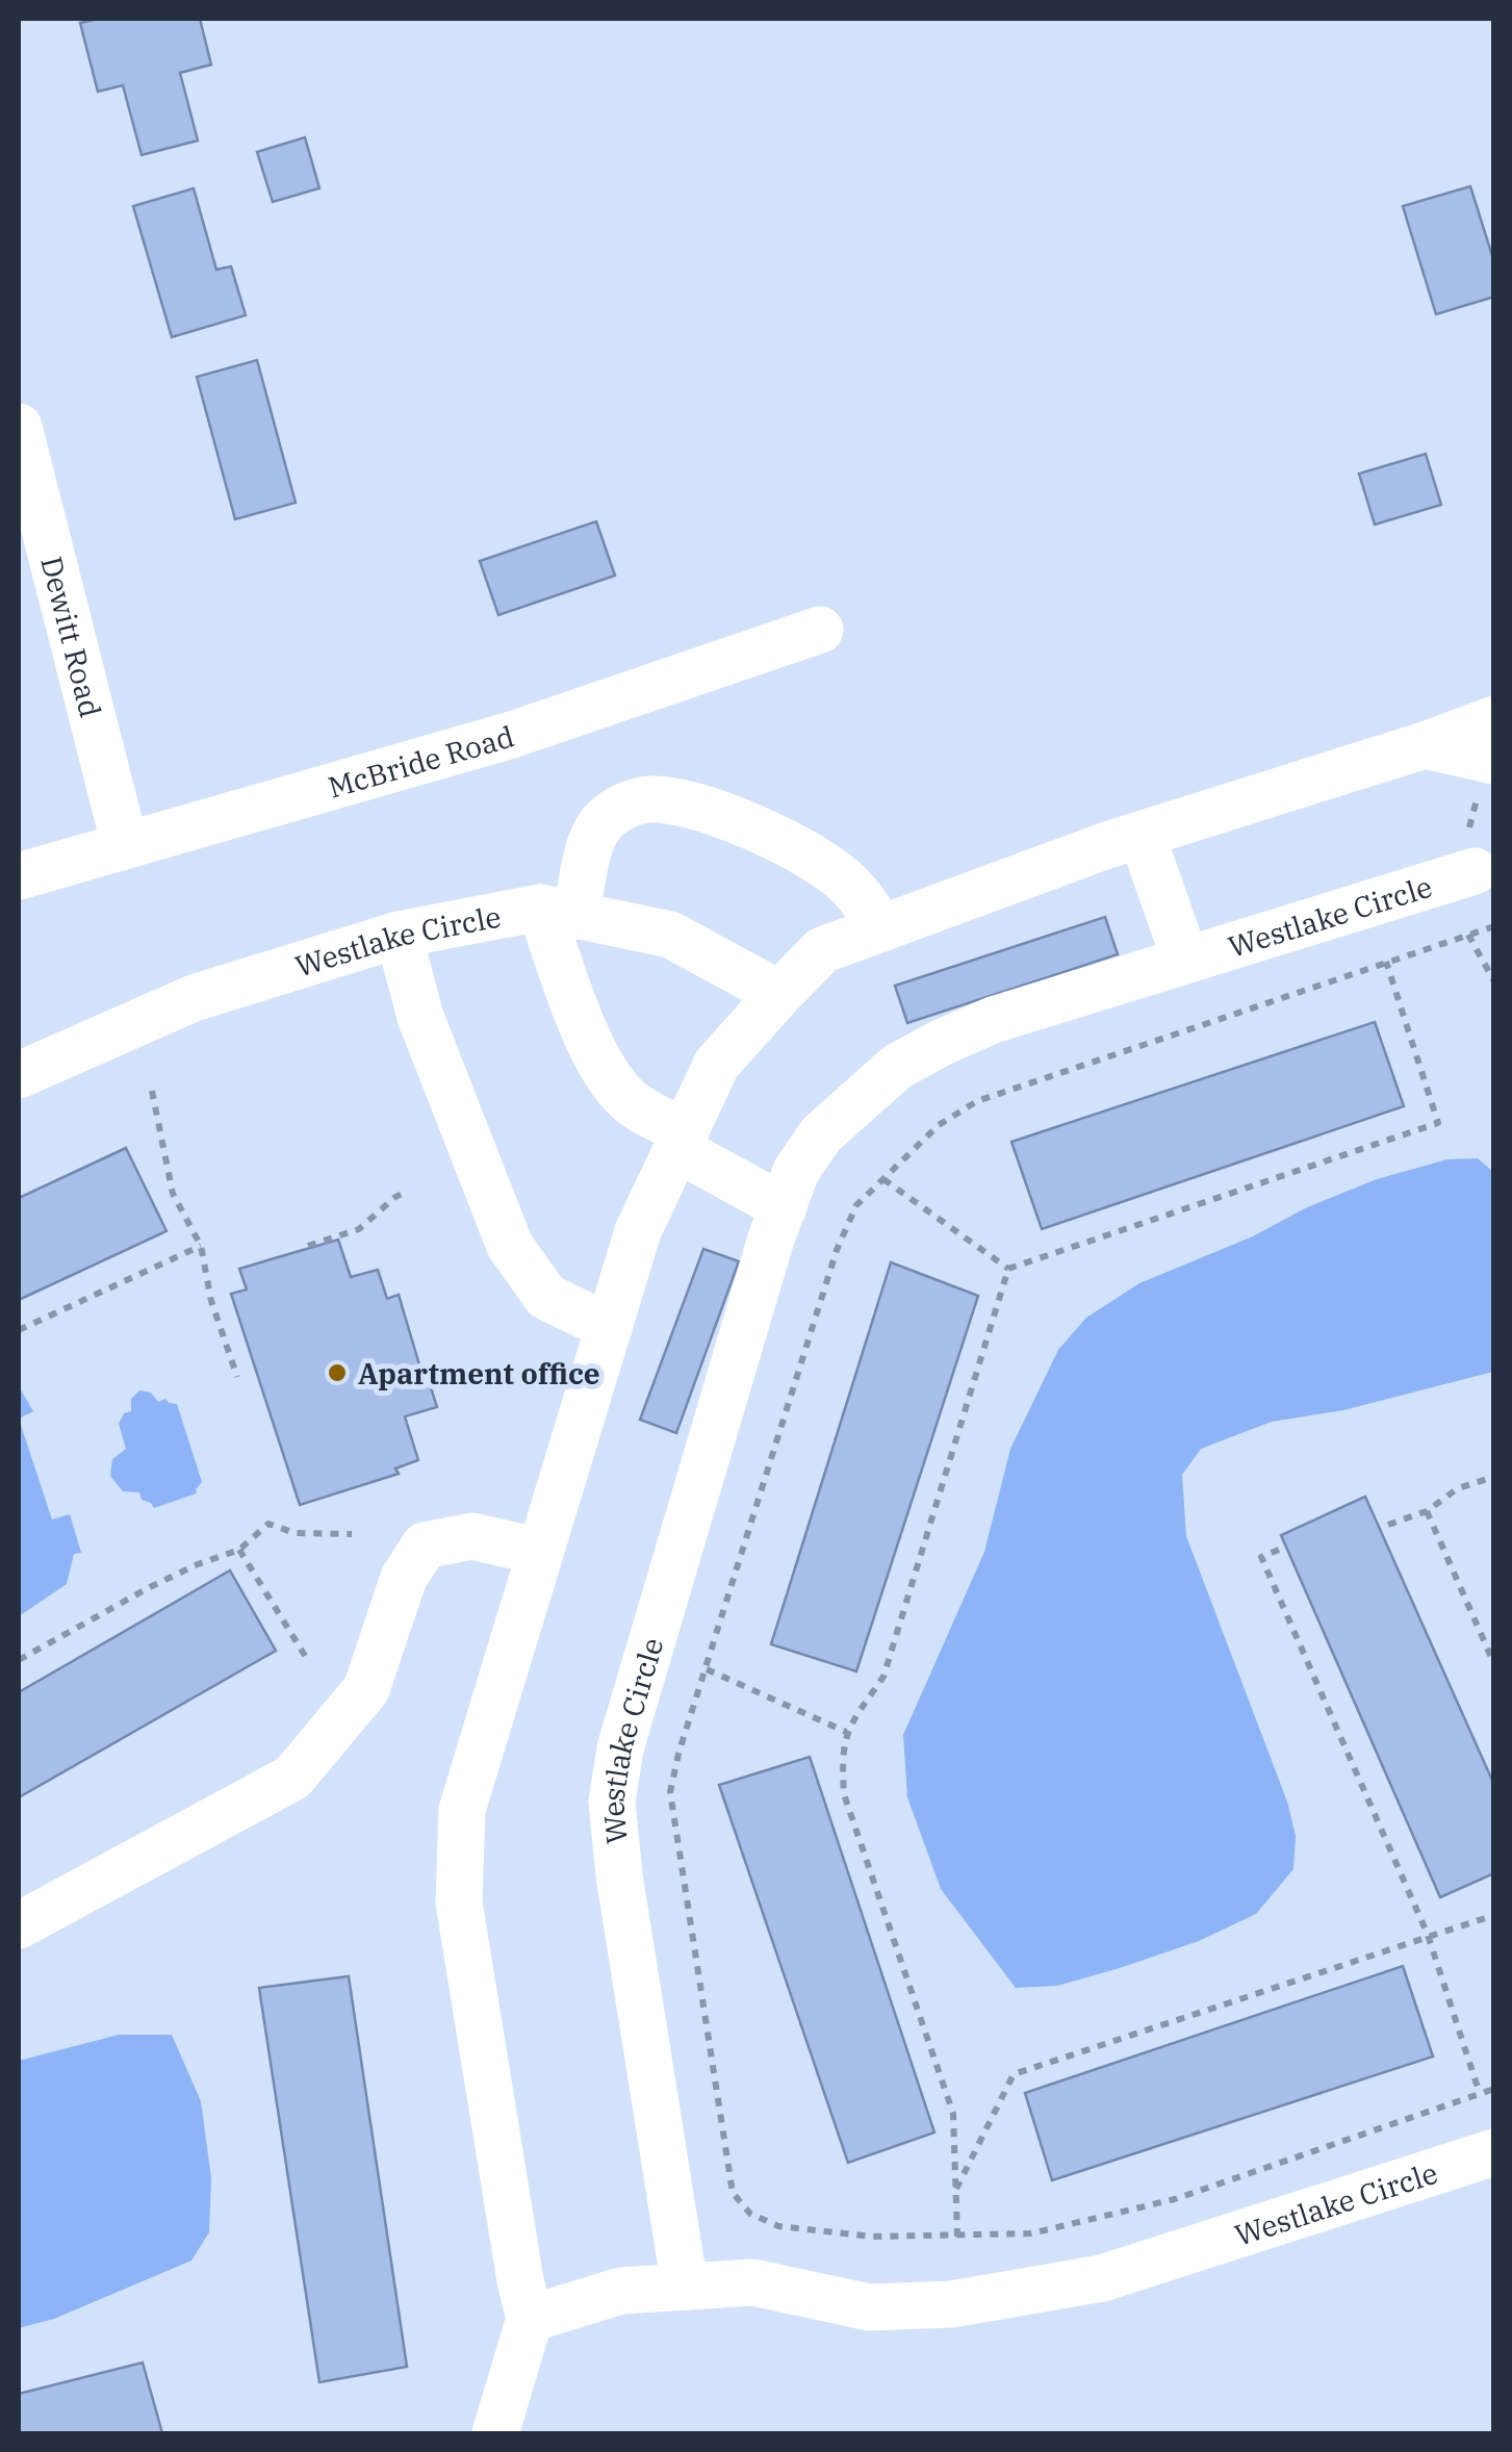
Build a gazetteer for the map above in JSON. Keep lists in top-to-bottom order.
{
  "streets": {
    "street": ["Dewitt Road", "McBride Road", "Westlake Circle"]
  },
  "crossings": [
    ["Dewitt Road", "McBride Road"]
  ],
  "places": ["Apartment office"]
}
